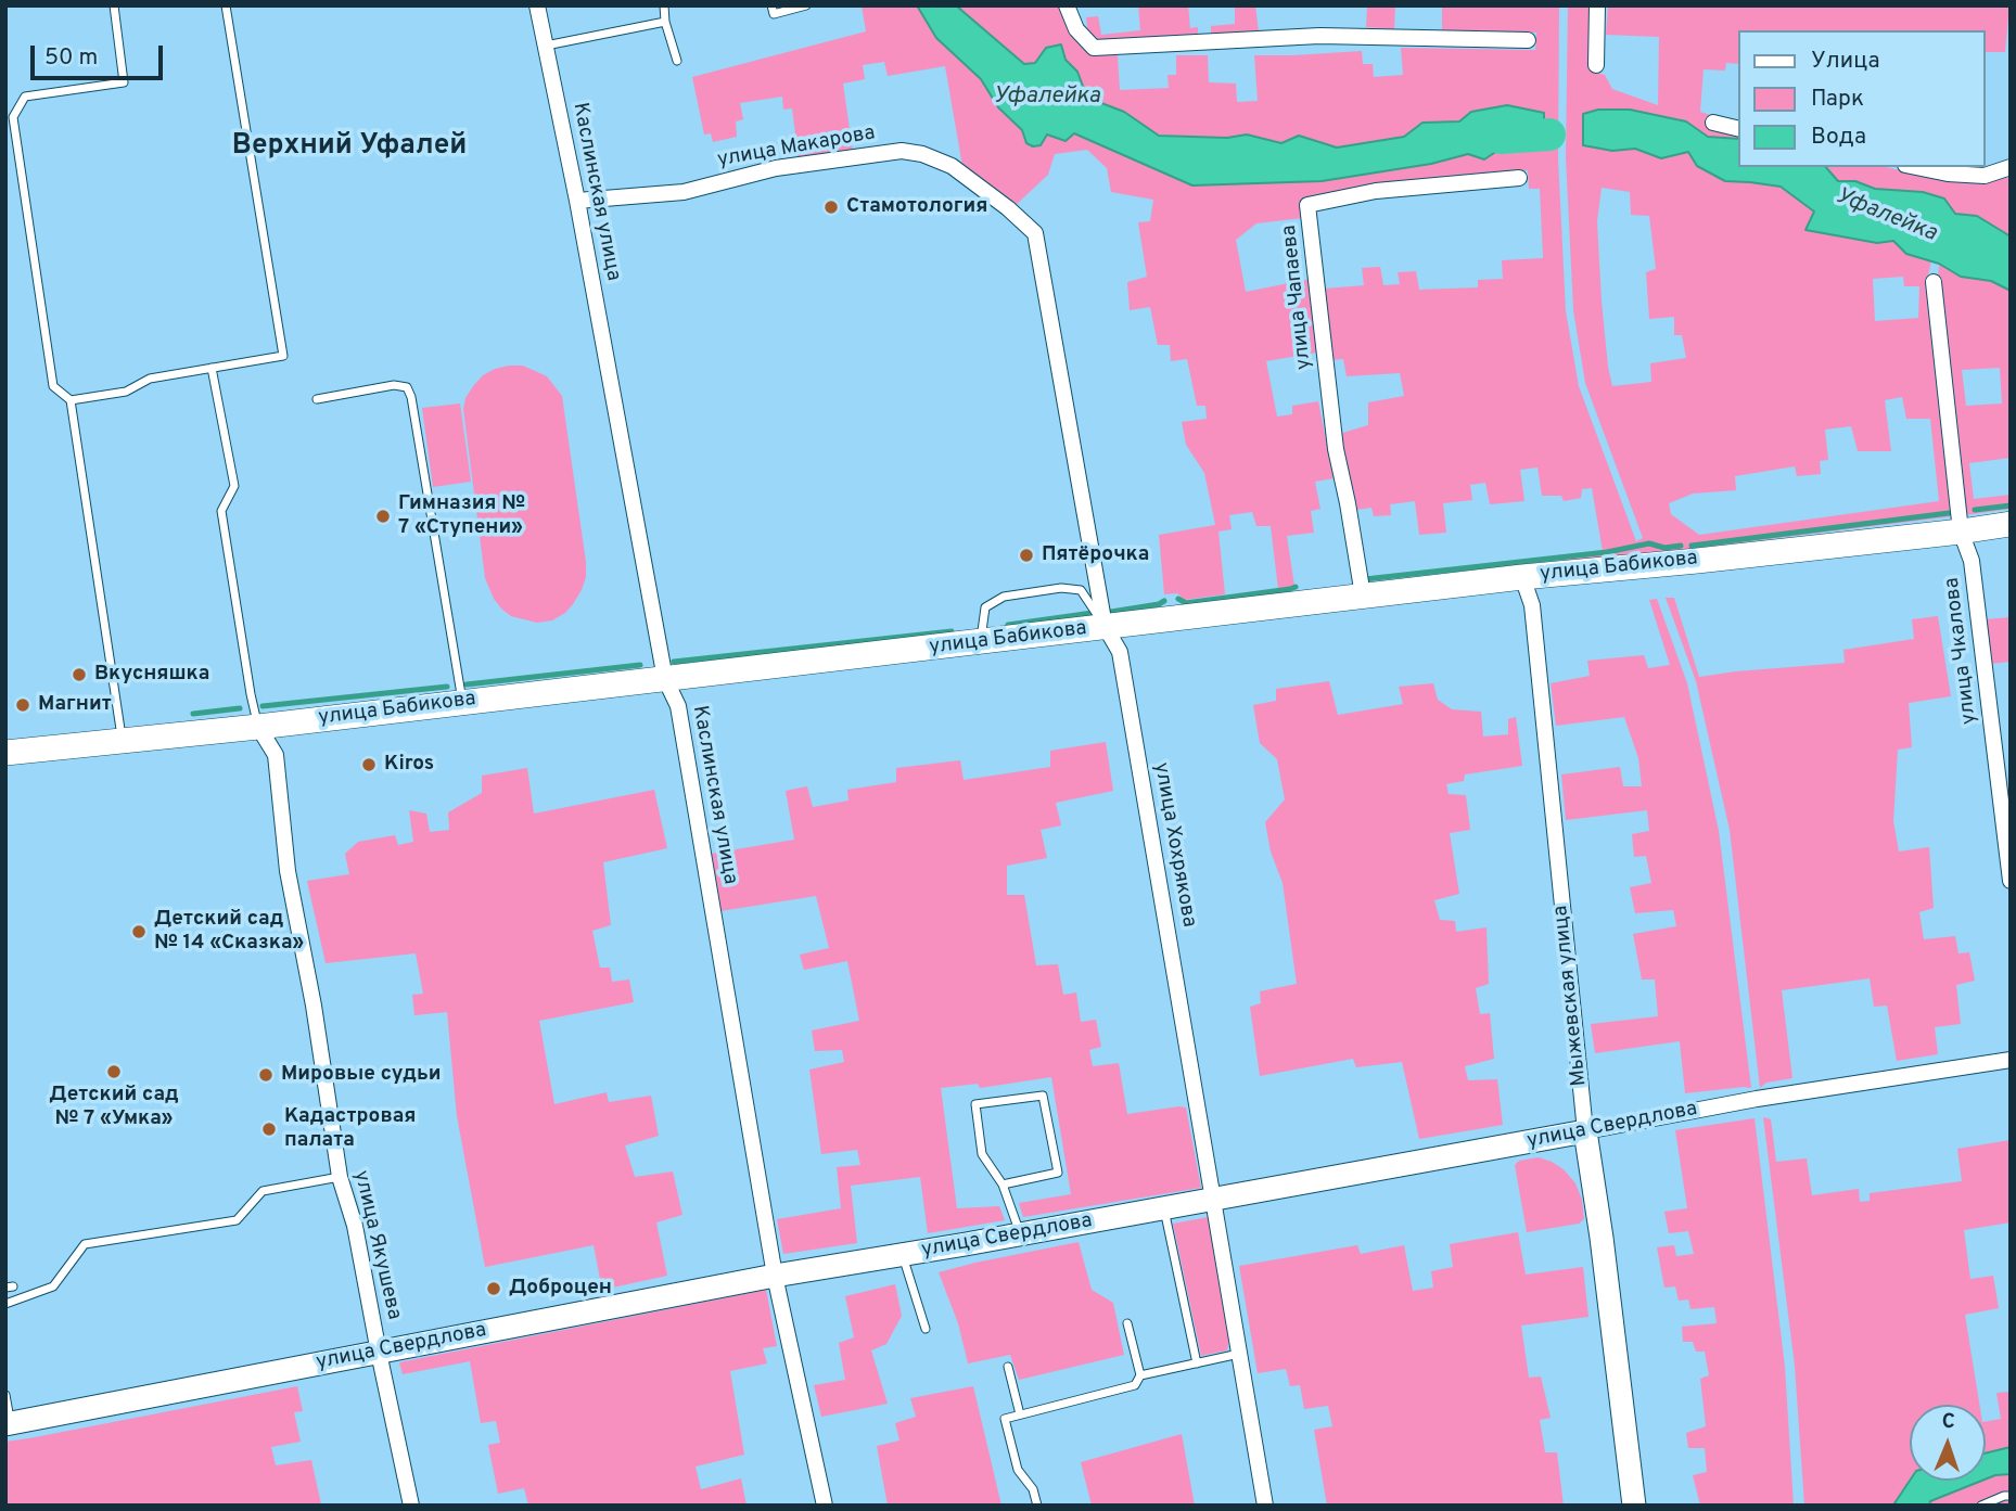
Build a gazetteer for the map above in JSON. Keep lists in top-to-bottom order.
{
  "streets": {
    "main road": ["улица Бабикова"],
    "street": [
      "улица Макарова",
      "Каслинская улица",
      "улица Чапаева",
      "улица Чкалова",
      "улица Хохрякова",
      "Мыжевская улица",
      "улица Свердлова",
      "улица Якушева"
    ]
  },
  "crossings": [
    ["улица Макарова", "Каслинская улица"],
    ["улица Макарова", "улица Хохрякова"],
    ["Каслинская улица", "улица Бабикова"],
    ["Каслинская улица", "улица Свердлова"],
    ["улица Чапаева", "улица Бабикова"],
    ["улица Бабикова", "улица Чкалова"],
    ["улица Бабикова", "улица Хохрякова"],
    ["улица Бабикова", "Мыжевская улица"],
    ["улица Бабикова", "улица Якушева"],
    ["улица Хохрякова", "улица Свердлова"],
    ["Мыжевская улица", "улица Свердлова"],
    ["улица Свердлова", "улица Якушева"]
  ],
  "districts": ["Верхний Уфалей"],
  "water": ["Уфалейка"],
  "places": [
    "Стамотология",
    "Гимназия № 7 «Ступени»",
    "Пятёрочка",
    "Вкусняшка",
    "Магнит",
    "Kiros",
    "Детский сад № 14 «Сказка»",
    "Детский сад № 7 «Умка»",
    "Мировые судьи",
    "Кадастровая палата",
    "Доброцен"
  ],
  "legend": ["Улица", "Парк", "Вода"],
  "scale_bar": "50 m",
  "north": "top"
}
